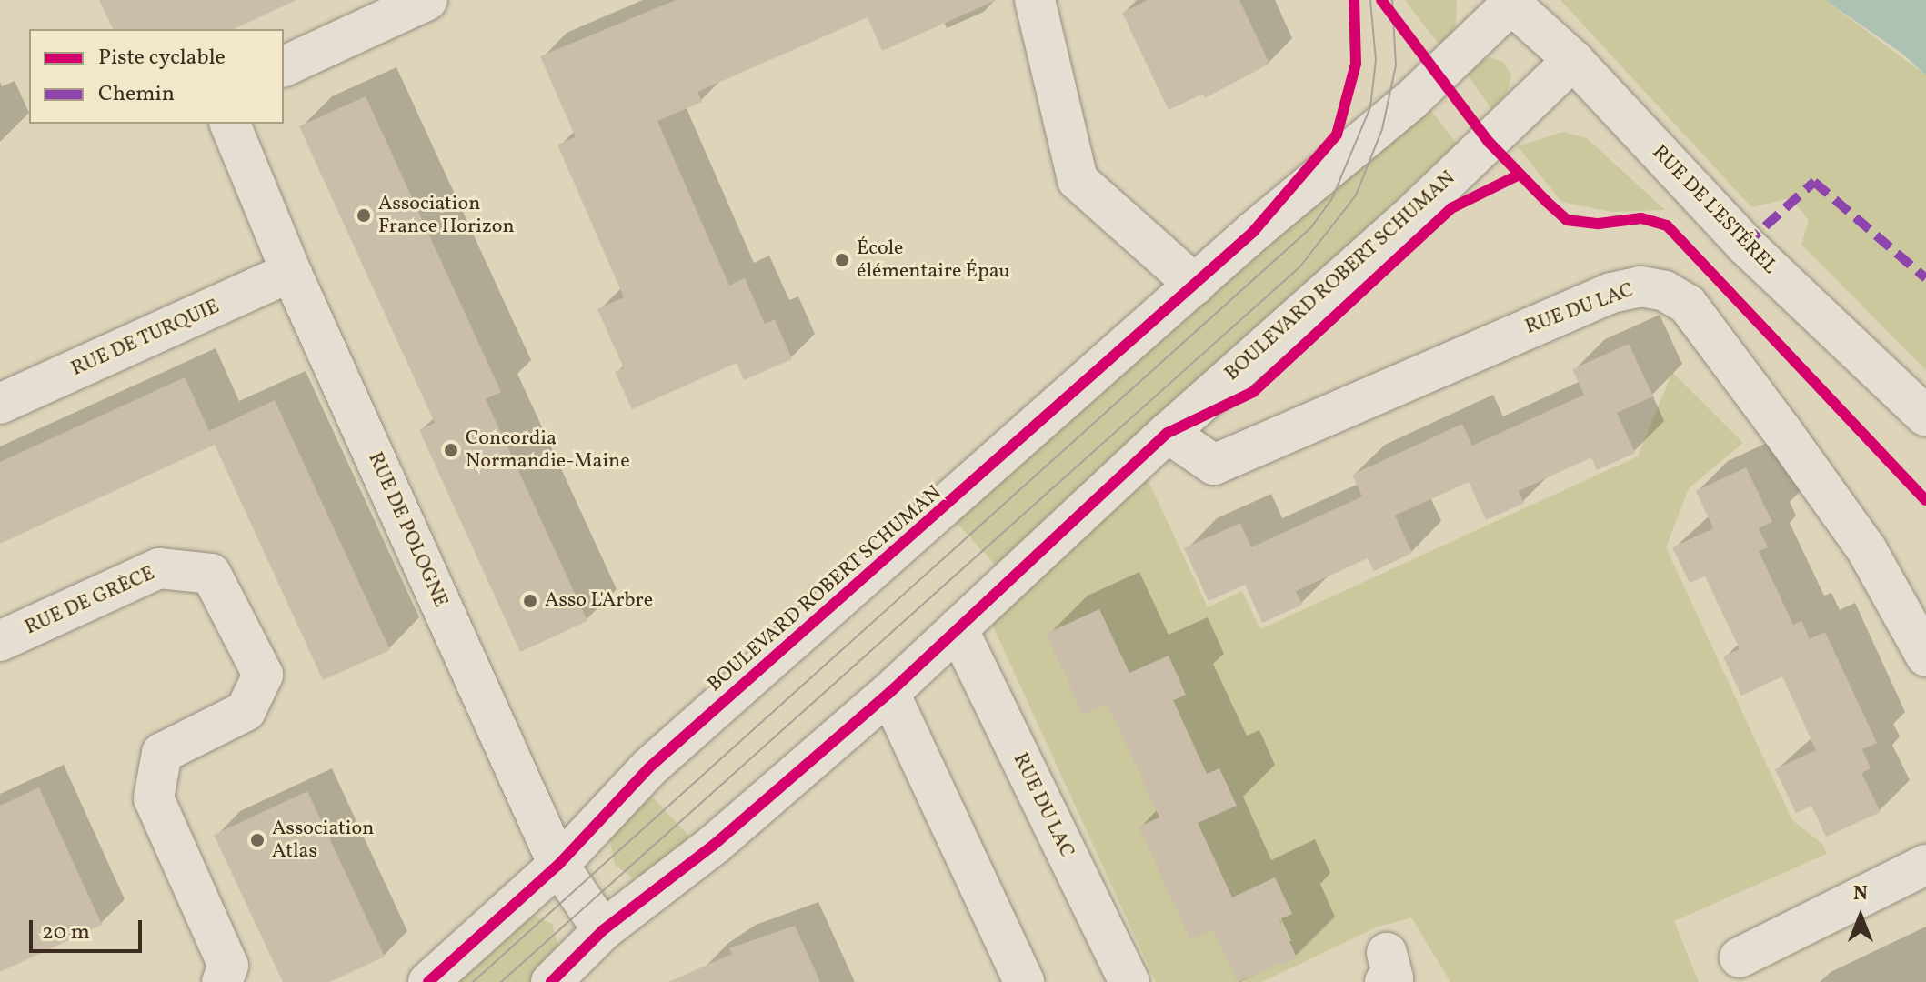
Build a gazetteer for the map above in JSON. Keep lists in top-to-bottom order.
{
  "streets": {
    "street": [
      "RUE DE L'ESTÉREL",
      "BOULEVARD ROBERT SCHUMAN",
      "RUE DU LAC",
      "RUE DE TURQUIE",
      "RUE DE POLOGNE",
      "RUE DE GRÈCE"
    ]
  },
  "crossings": [
    ["RUE DE L'ESTÉREL", "BOULEVARD ROBERT SCHUMAN"],
    ["BOULEVARD ROBERT SCHUMAN", "RUE DU LAC"],
    ["BOULEVARD ROBERT SCHUMAN", "RUE DE POLOGNE"],
    ["RUE DE TURQUIE", "RUE DE POLOGNE"]
  ],
  "places": [
    "Association France Horizon",
    "École élémentaire Épau",
    "Concordia Normandie-Maine",
    "Asso L'Arbre",
    "Association Atlas"
  ],
  "legend": ["Piste cyclable", "Chemin"],
  "scale_bar": "20 m",
  "north": "top"
}
